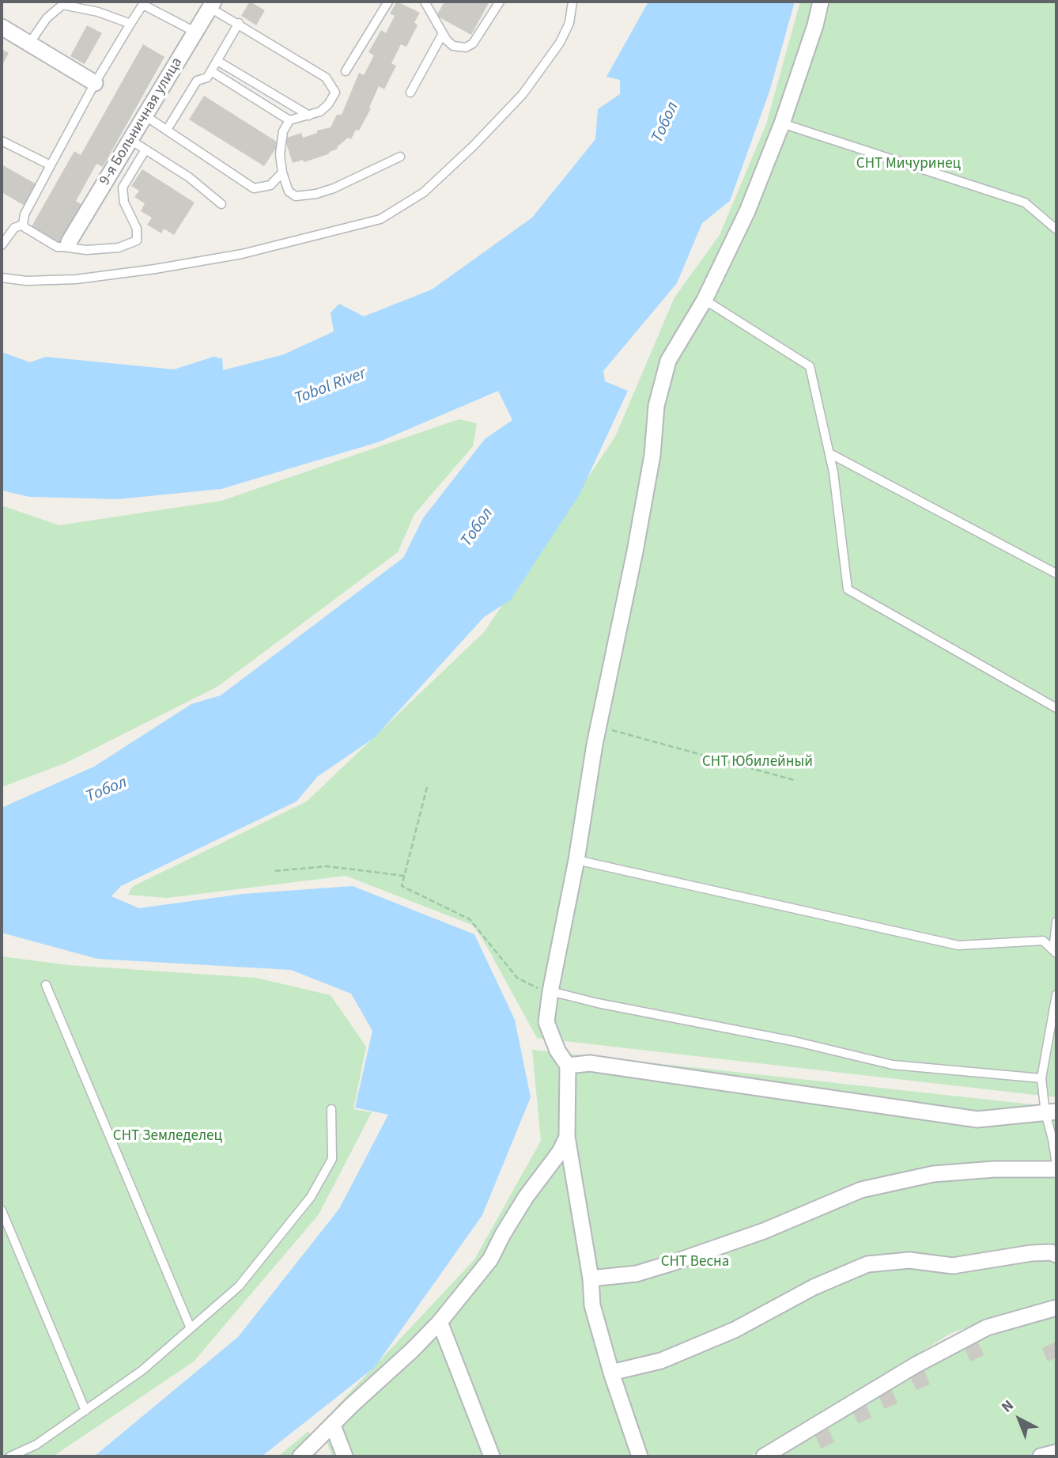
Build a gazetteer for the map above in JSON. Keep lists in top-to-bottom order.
{
  "streets": {
    "street": ["9-я Больничная улица"]
  },
  "water": ["Тобол", "Tobol River"],
  "parks": [
    "СНТ Мичуринец",
    "СНТ Юбилейный",
    "СНТ Земледелец",
    "СНТ Весна"
  ],
  "north": "top left"
}
